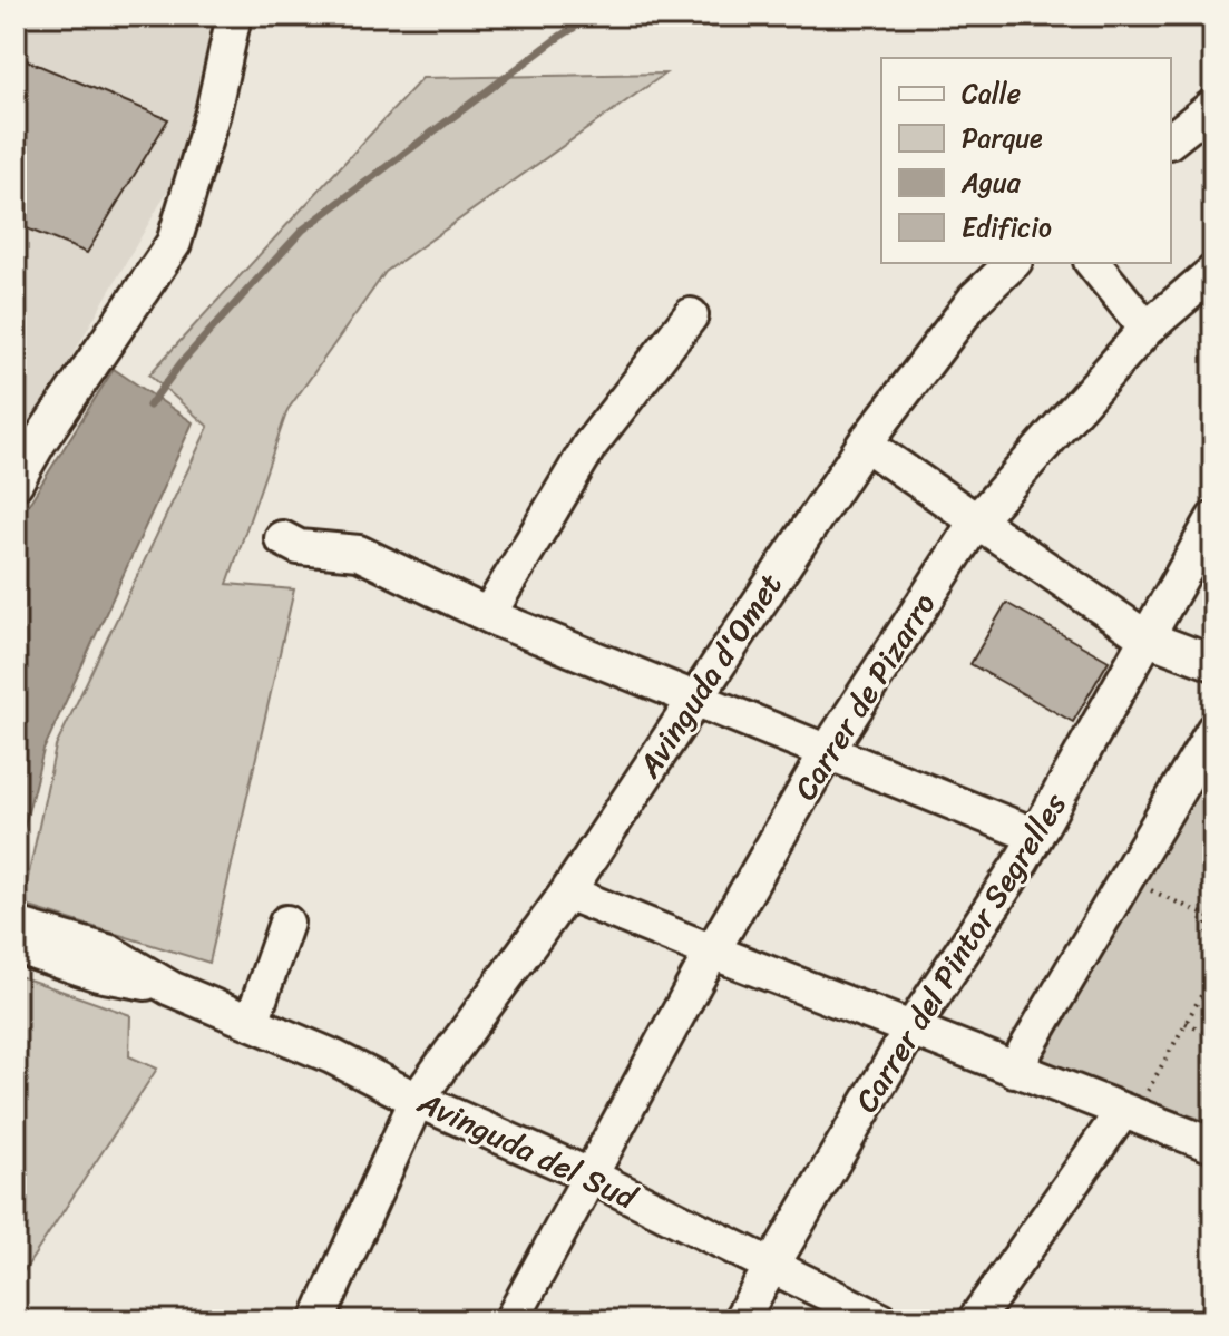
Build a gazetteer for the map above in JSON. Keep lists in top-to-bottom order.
{
  "streets": {
    "street": [
      "Avinguda d'Omet",
      "Carrer de Pizarro",
      "Carrer del Pintor Segrelles",
      "Avinguda del Sud"
    ]
  },
  "crossings": [
    ["Avinguda d'Omet", "Avinguda del Sud"],
    ["Carrer de Pizarro", "Avinguda del Sud"],
    ["Carrer del Pintor Segrelles", "Avinguda del Sud"]
  ],
  "legend": [
    "Calle",
    "Parque",
    "Agua",
    "Edificio"
  ]
}
